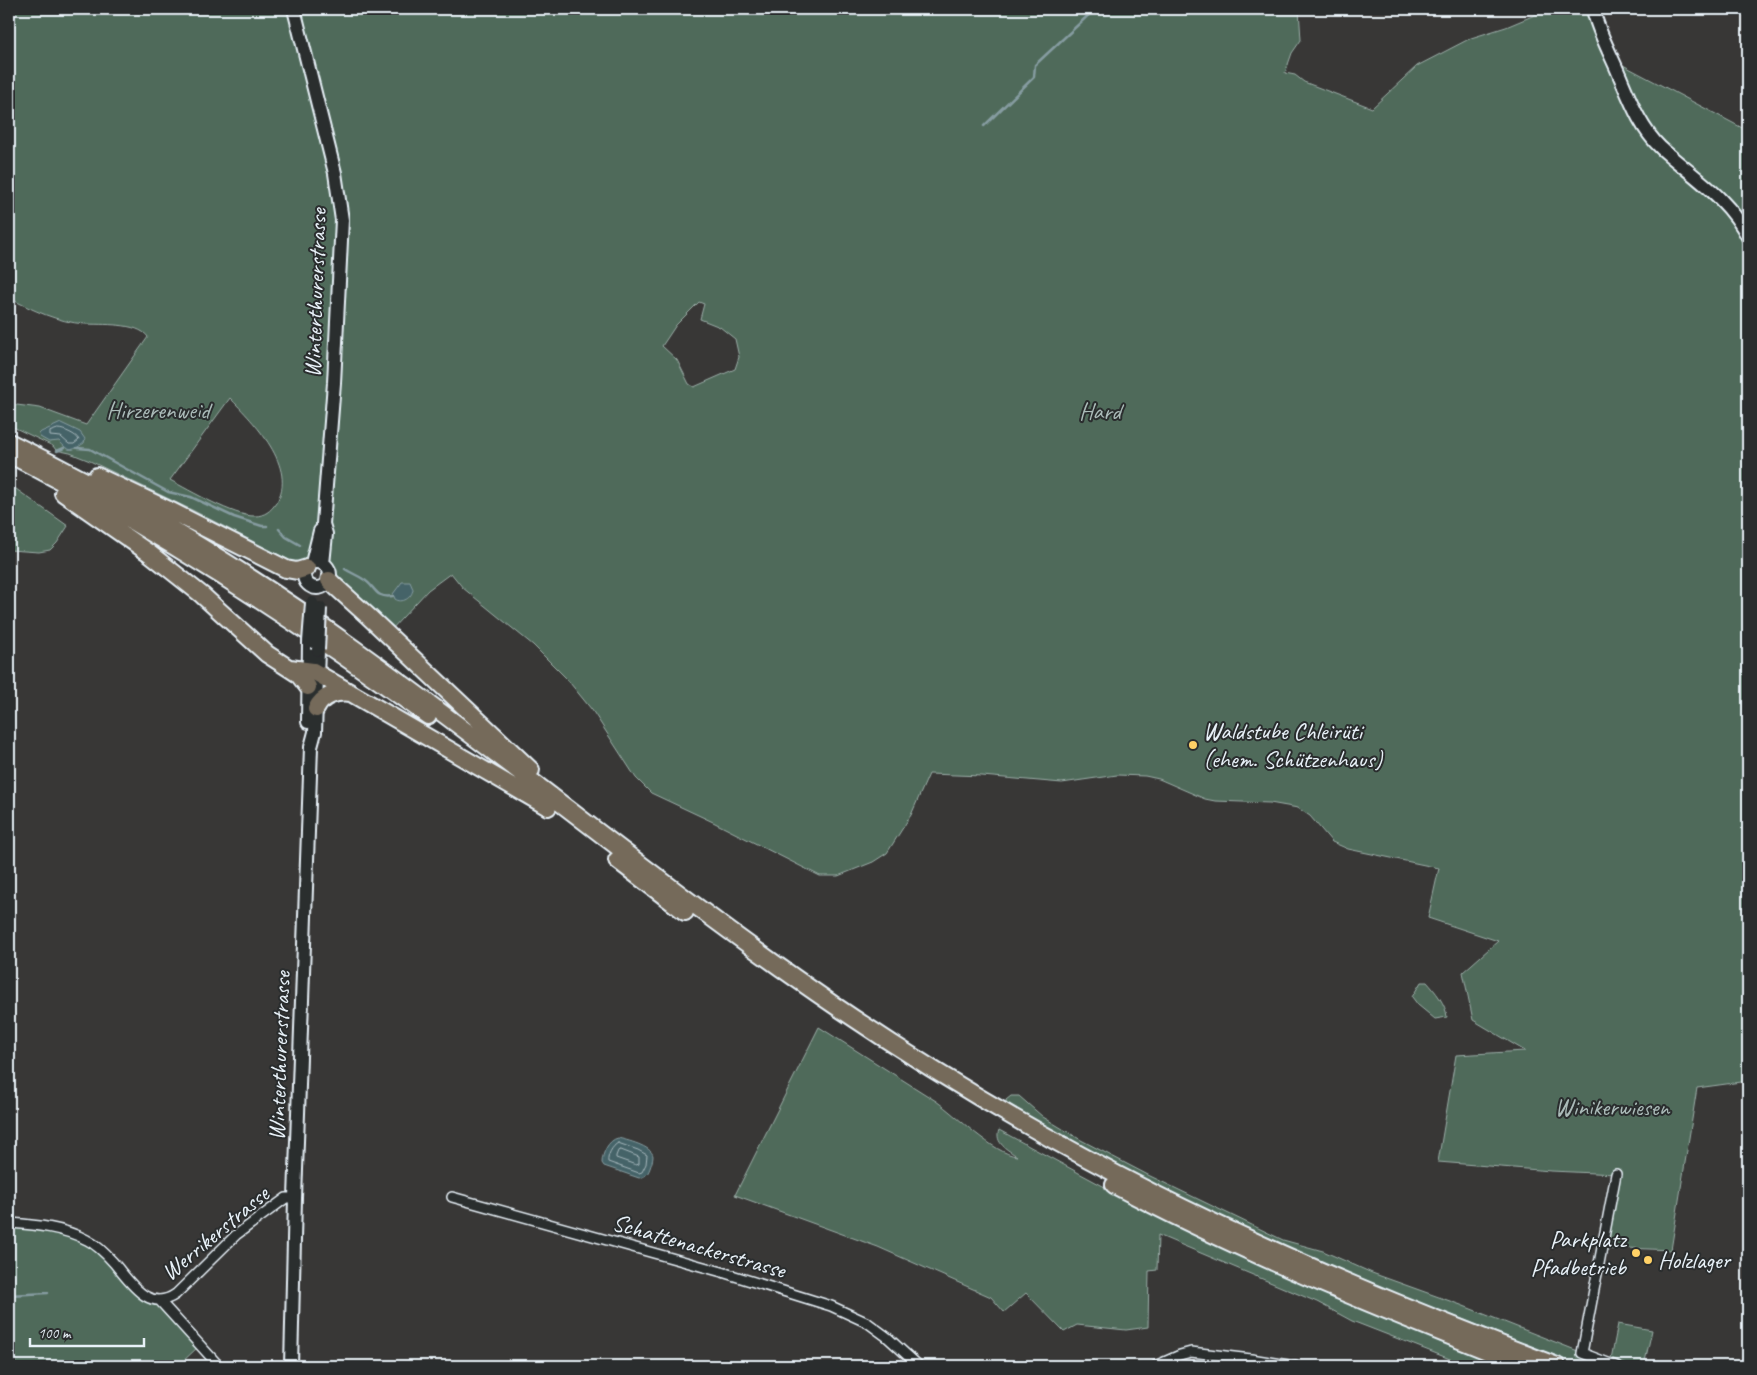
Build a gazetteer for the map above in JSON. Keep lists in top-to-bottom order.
{
  "streets": {
    "main road": ["Winterthurerstrasse"],
    "street": ["Werrikerstrasse", "Schattenackerstrasse"]
  },
  "crossings": [
    ["Winterthurerstrasse", "Werrikerstrasse"]
  ],
  "parks": ["Hirzerenweid", "Hard", "Winikerwiesen"],
  "places": ["Waldstube Chleirüti (ehem. Schützenhaus)", "Parkplatz Pfadbetrieb", "Holzlager"],
  "scale_bar": "100 m"
}
